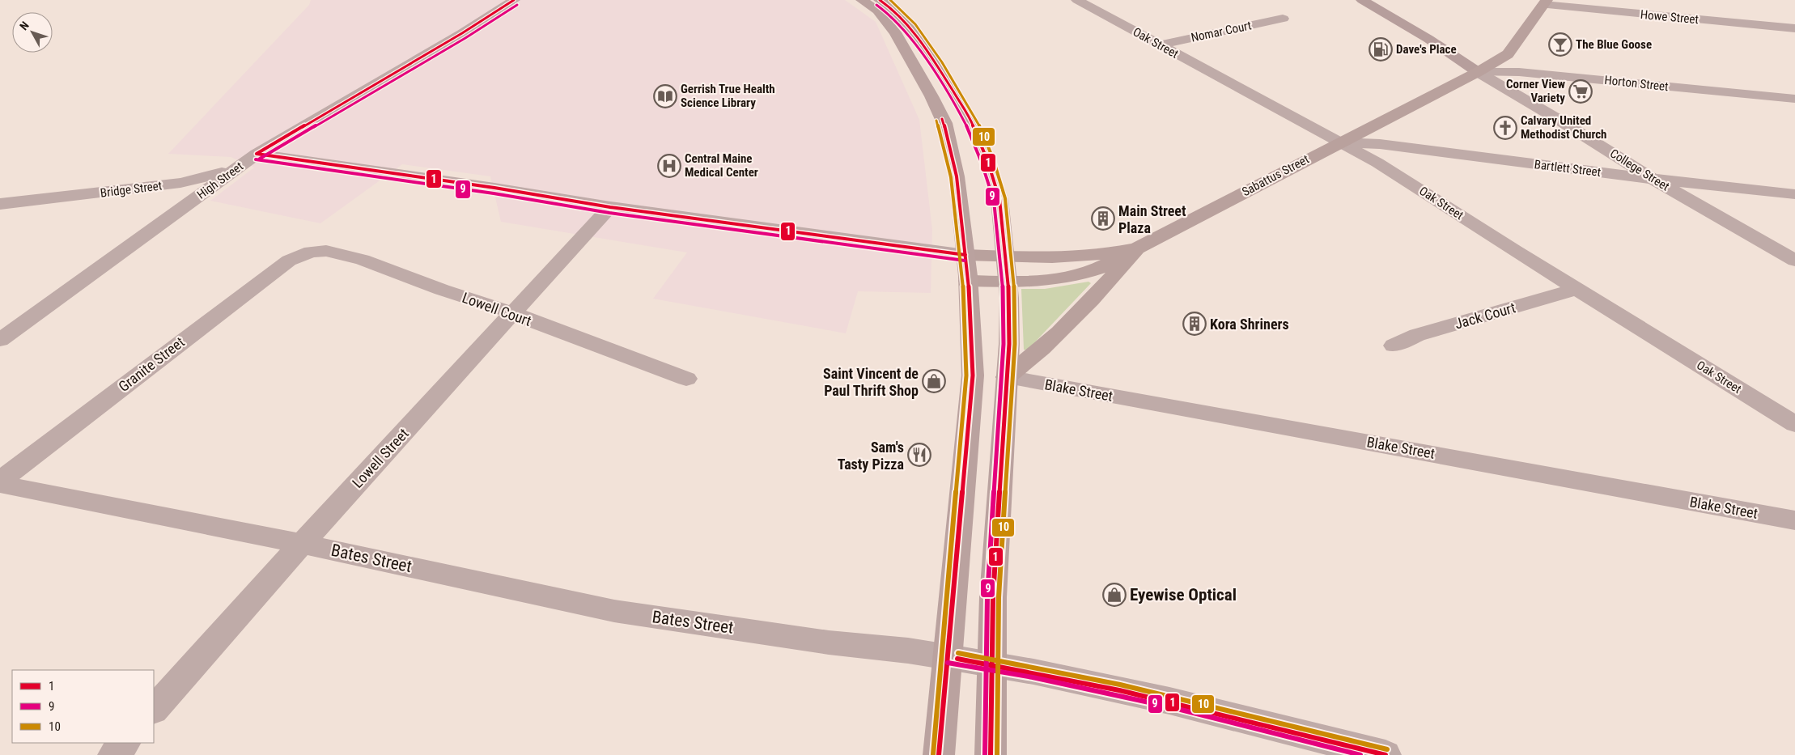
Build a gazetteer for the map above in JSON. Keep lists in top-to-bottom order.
{
  "streets": {
    "main road": ["College Street", "Sabattus Street"],
    "street": [
      "Howe Street",
      "Nomar Court",
      "Oak Street",
      "Horton Street",
      "Bartlett Street",
      "High Street",
      "Bridge Street",
      "Lowell Court",
      "Jack Court",
      "Granite Street",
      "Blake Street",
      "Lowell Street",
      "Bates Street"
    ]
  },
  "crossings": [
    ["Howe Street", "Sabattus Street"],
    ["Nomar Court", "Oak Street"],
    ["Oak Street", "Bartlett Street"],
    ["Oak Street", "Sabattus Street"],
    ["Oak Street", "Jack Court"],
    ["Horton Street", "College Street"],
    ["Horton Street", "Sabattus Street"],
    ["Bartlett Street", "College Street"],
    ["Bartlett Street", "Sabattus Street"],
    ["College Street", "Sabattus Street"],
    ["High Street", "Bridge Street"],
    ["Lowell Court", "Granite Street"],
    ["Lowell Court", "Lowell Street"],
    ["Lowell Street", "Bates Street"]
  ],
  "places": {
    "bar": ["The Blue Goose"],
    "fuel station": ["Dave's Place"],
    "supermarket": ["Corner View Variety"],
    "library": ["Gerrish True Health Science Library"],
    "church": ["Calvary United Methodist Church"],
    "hospital": ["Central Maine Medical Center"],
    "building": ["Main Street Plaza", "Kora Shriners"],
    "shop": ["Saint Vincent de Paul Thrift Shop", "Eyewise Optical"],
    "restaurant": ["Sam's Tasty Pizza"]
  },
  "lines": ["transit line 1", "transit line 10", "transit line 9"],
  "legend": ["1", "9", "10"],
  "north": "top left"
}
